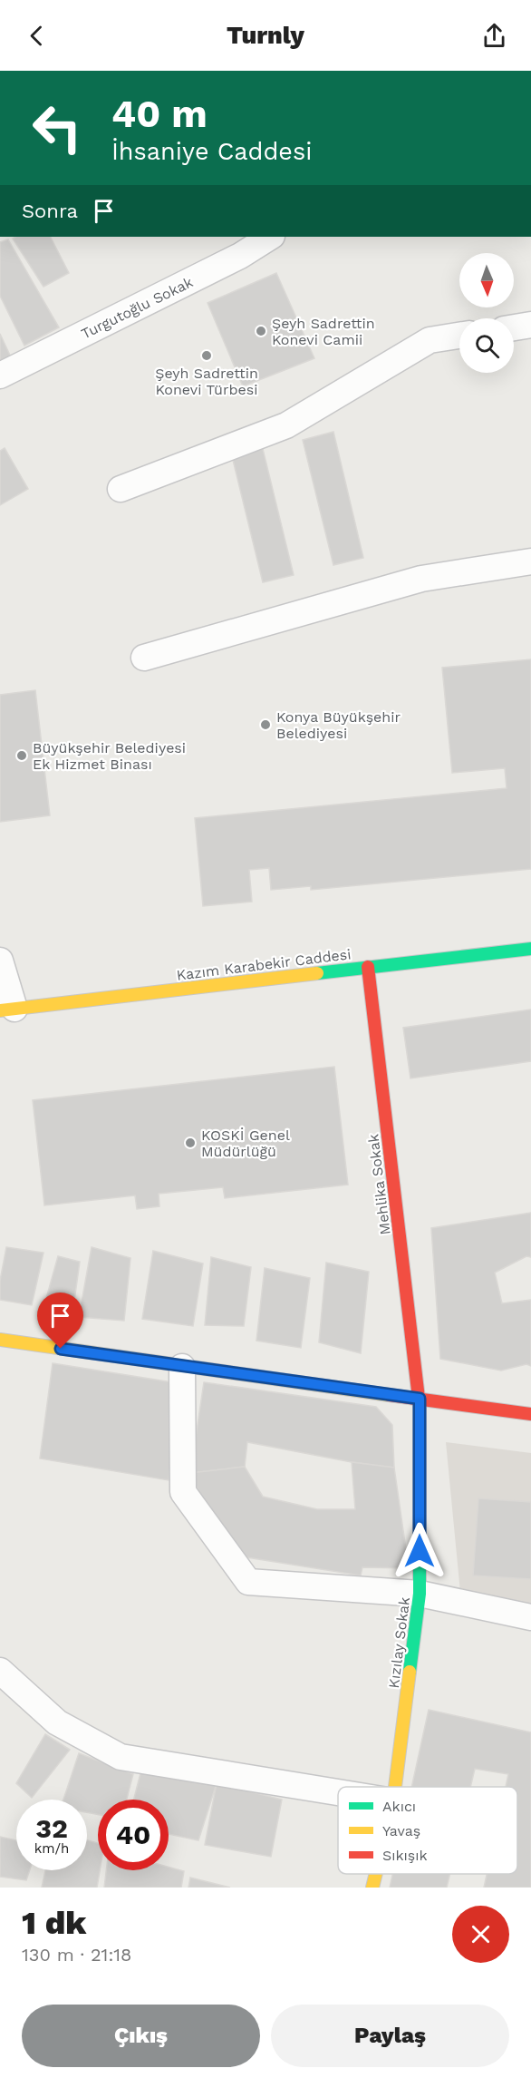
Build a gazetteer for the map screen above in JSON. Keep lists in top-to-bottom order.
{
  "streets": {
    "street": [
      "Turgutoğlu Sokak",
      "Kazım Karabekir Caddesi",
      "Mehlika Sokak",
      "Kızılay Sokak"
    ]
  },
  "crossings": [
    ["Kazım Karabekir Caddesi", "Mehlika Sokak"],
    ["Mehlika Sokak", "Kızılay Sokak"]
  ],
  "places": [
    "Şeyh Sadrettin Konevi Camii",
    "Şeyh Sadrettin Konevi Türbesi",
    "Konya Büyükşehir Belediyesi",
    "Büyükşehir Belediyesi Ek Hizmet Binası",
    "KOSKİ Genel Müdürlüğü"
  ],
  "legend": ["Akıcı", "Yavaş", "Sıkışık"],
  "north": "bottom",
  "page": {
    "header": "Turnly",
    "turn": ["40 m", "İhsaniye Caddesi"],
    "then": "Sonra",
    "speed": "32 km/h",
    "limit": "40",
    "heading": ["1 dk", "130 m · 21:18"],
    "buttons": ["Çıkış", "Paylaş"]
  }
}
